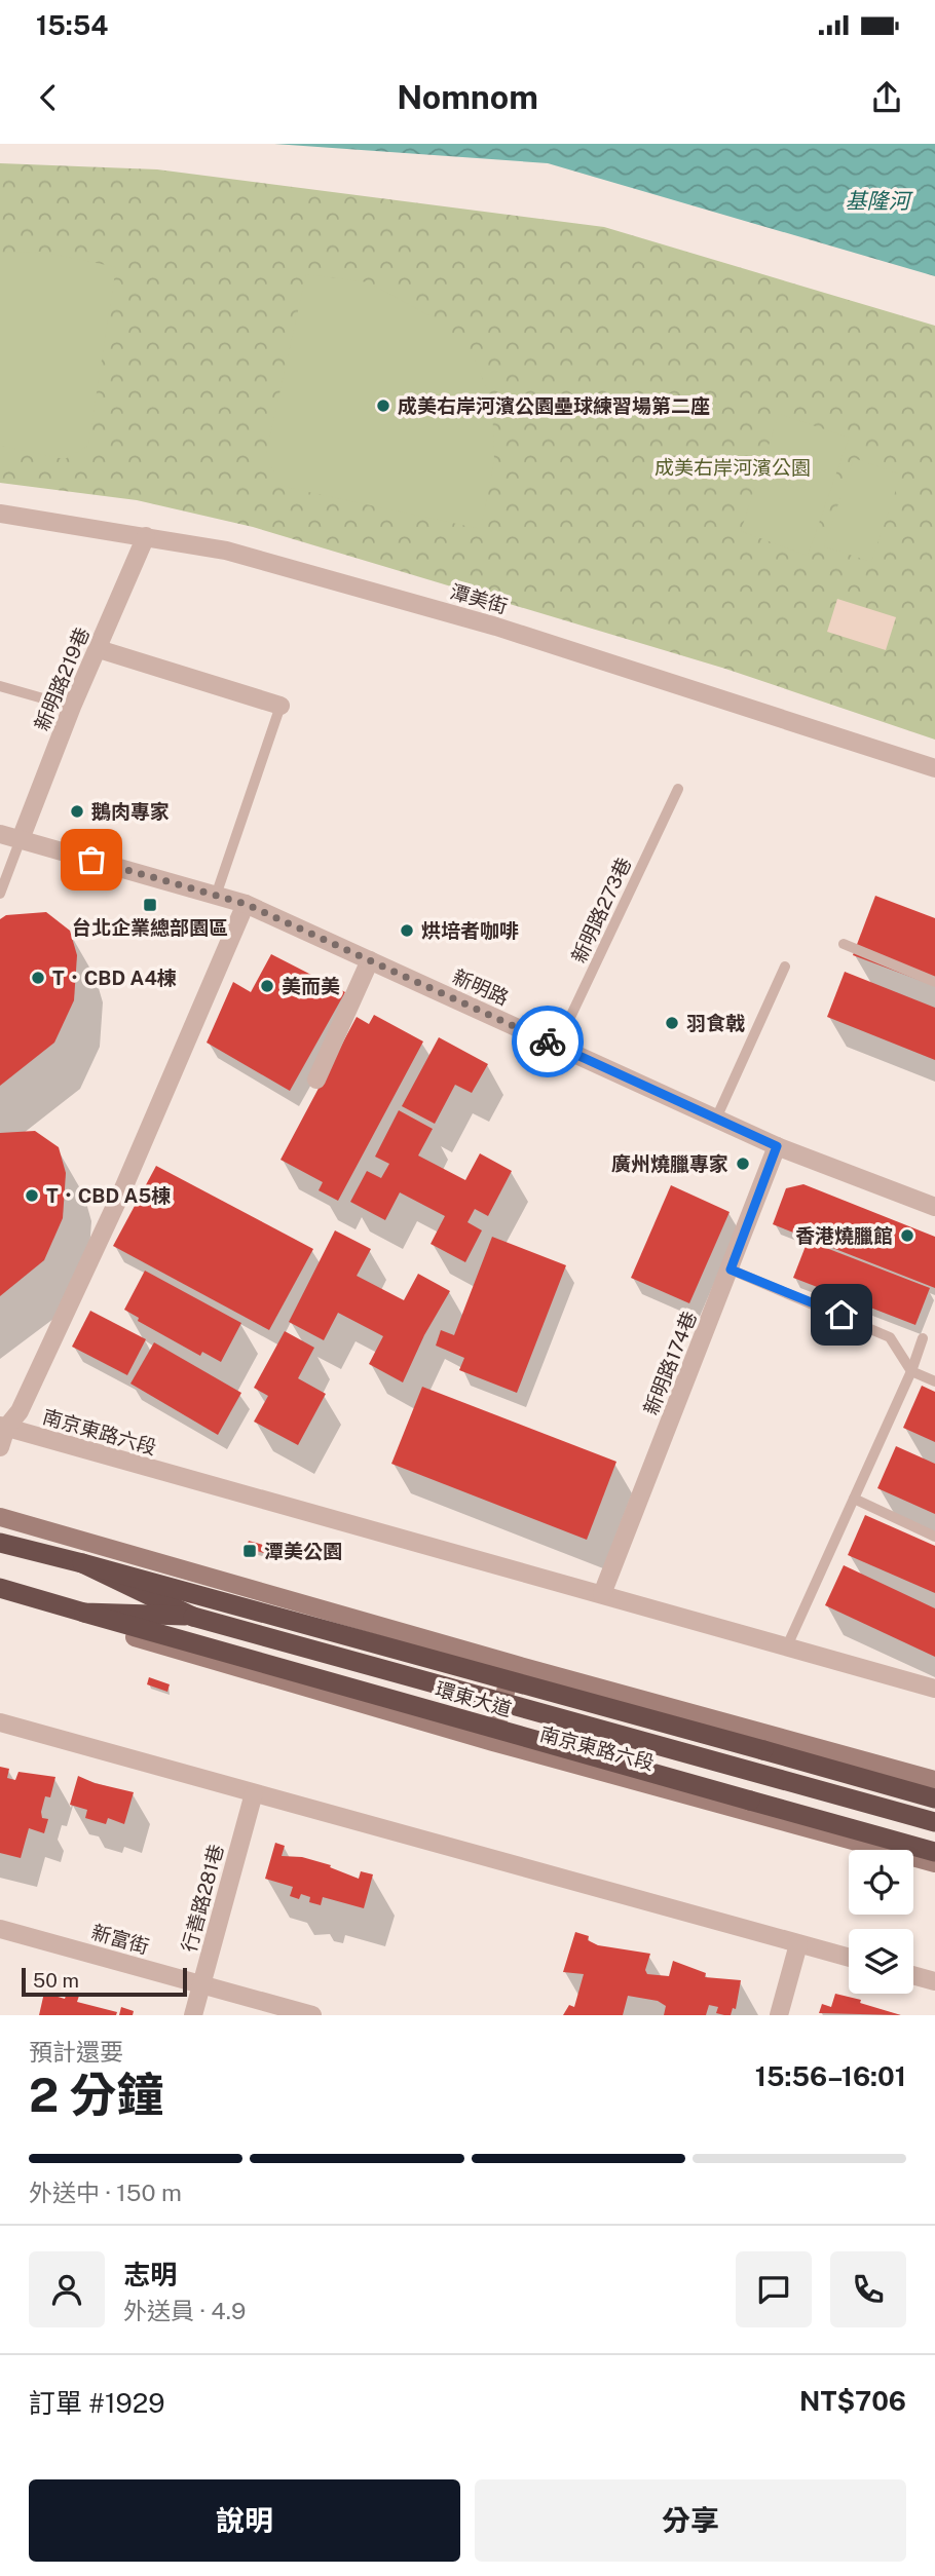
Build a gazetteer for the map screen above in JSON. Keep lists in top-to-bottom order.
{
  "streets": {
    "highway": ["環東大道"],
    "main road": ["南京東路六段"],
    "street": [
      "潭美街",
      "新明路219巷",
      "新明路",
      "新明路174巷",
      "行善路281巷",
      "新富街"
    ],
    "lane": ["新明路273巷"]
  },
  "crossings": [
    ["潭美街", "新明路219巷"],
    ["新明路219巷", "新明路"],
    ["新明路273巷", "新明路"],
    ["新明路", "新明路174巷"],
    ["新明路174巷", "南京東路六段"],
    ["行善路281巷", "新富街"]
  ],
  "water": ["基隆河"],
  "parks": ["成美右岸河濱公園"],
  "places": {
    "other": [
      "成美右岸河濱公園壘球練習場第二座",
      "鵝肉專家",
      "烘培者咖啡",
      "T．CBD A4棟",
      "美而美",
      "羽食戟",
      "廣州燒臘專家",
      "T．CBD A5棟",
      "香港燒臘館"
    ],
    "transit": ["台北企業總部園區", "潭美公園"]
  },
  "scale_bar": "50 m",
  "page": {
    "status": "15:54",
    "header": "Nomnom",
    "scale": "50 m",
    "heading": ["2 分鐘", "預計還要", "15:56–16:01"],
    "panel": [
      "志明",
      "外送員 · 4.9",
      "訂單 #1929",
      "NT$706"
    ],
    "bar": "外送中 · 150 m",
    "buttons": ["說明", "分享"]
  }
}
